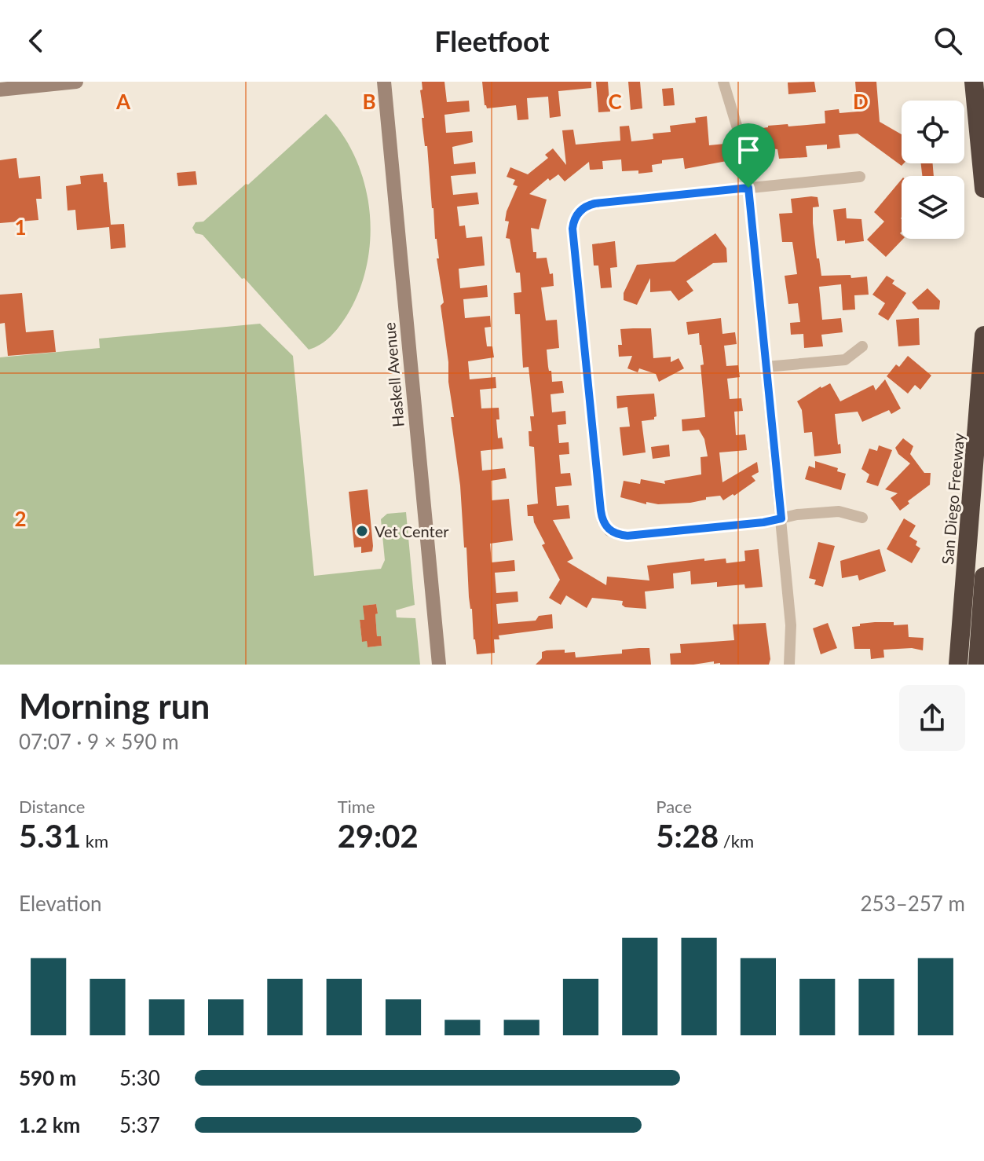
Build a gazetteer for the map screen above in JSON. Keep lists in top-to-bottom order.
{
  "streets": {
    "highway": ["San Diego Freeway"],
    "main road": ["Haskell Avenue"]
  },
  "places": ["Vet Center"],
  "page": {
    "header": "Fleetfoot",
    "heading": ["Morning run", "07:07 · 9 × 590 m"],
    "stats": [
      ["Distance", "5.31 km"],
      ["Time", "29:02"],
      ["Pace", "5:28 /km"]
    ],
    "chart": ["Elevation", "253–257 m"],
    "list": [
      {
        "name": "590 m",
        "note": "5:30"
      },
      {
        "name": "1.2 km",
        "note": "5:37"
      }
    ]
  },
  "grid": {
    "columns": [
      "A",
      "B",
      "C",
      "D"
    ],
    "rows": ["1", "2"]
  }
}
